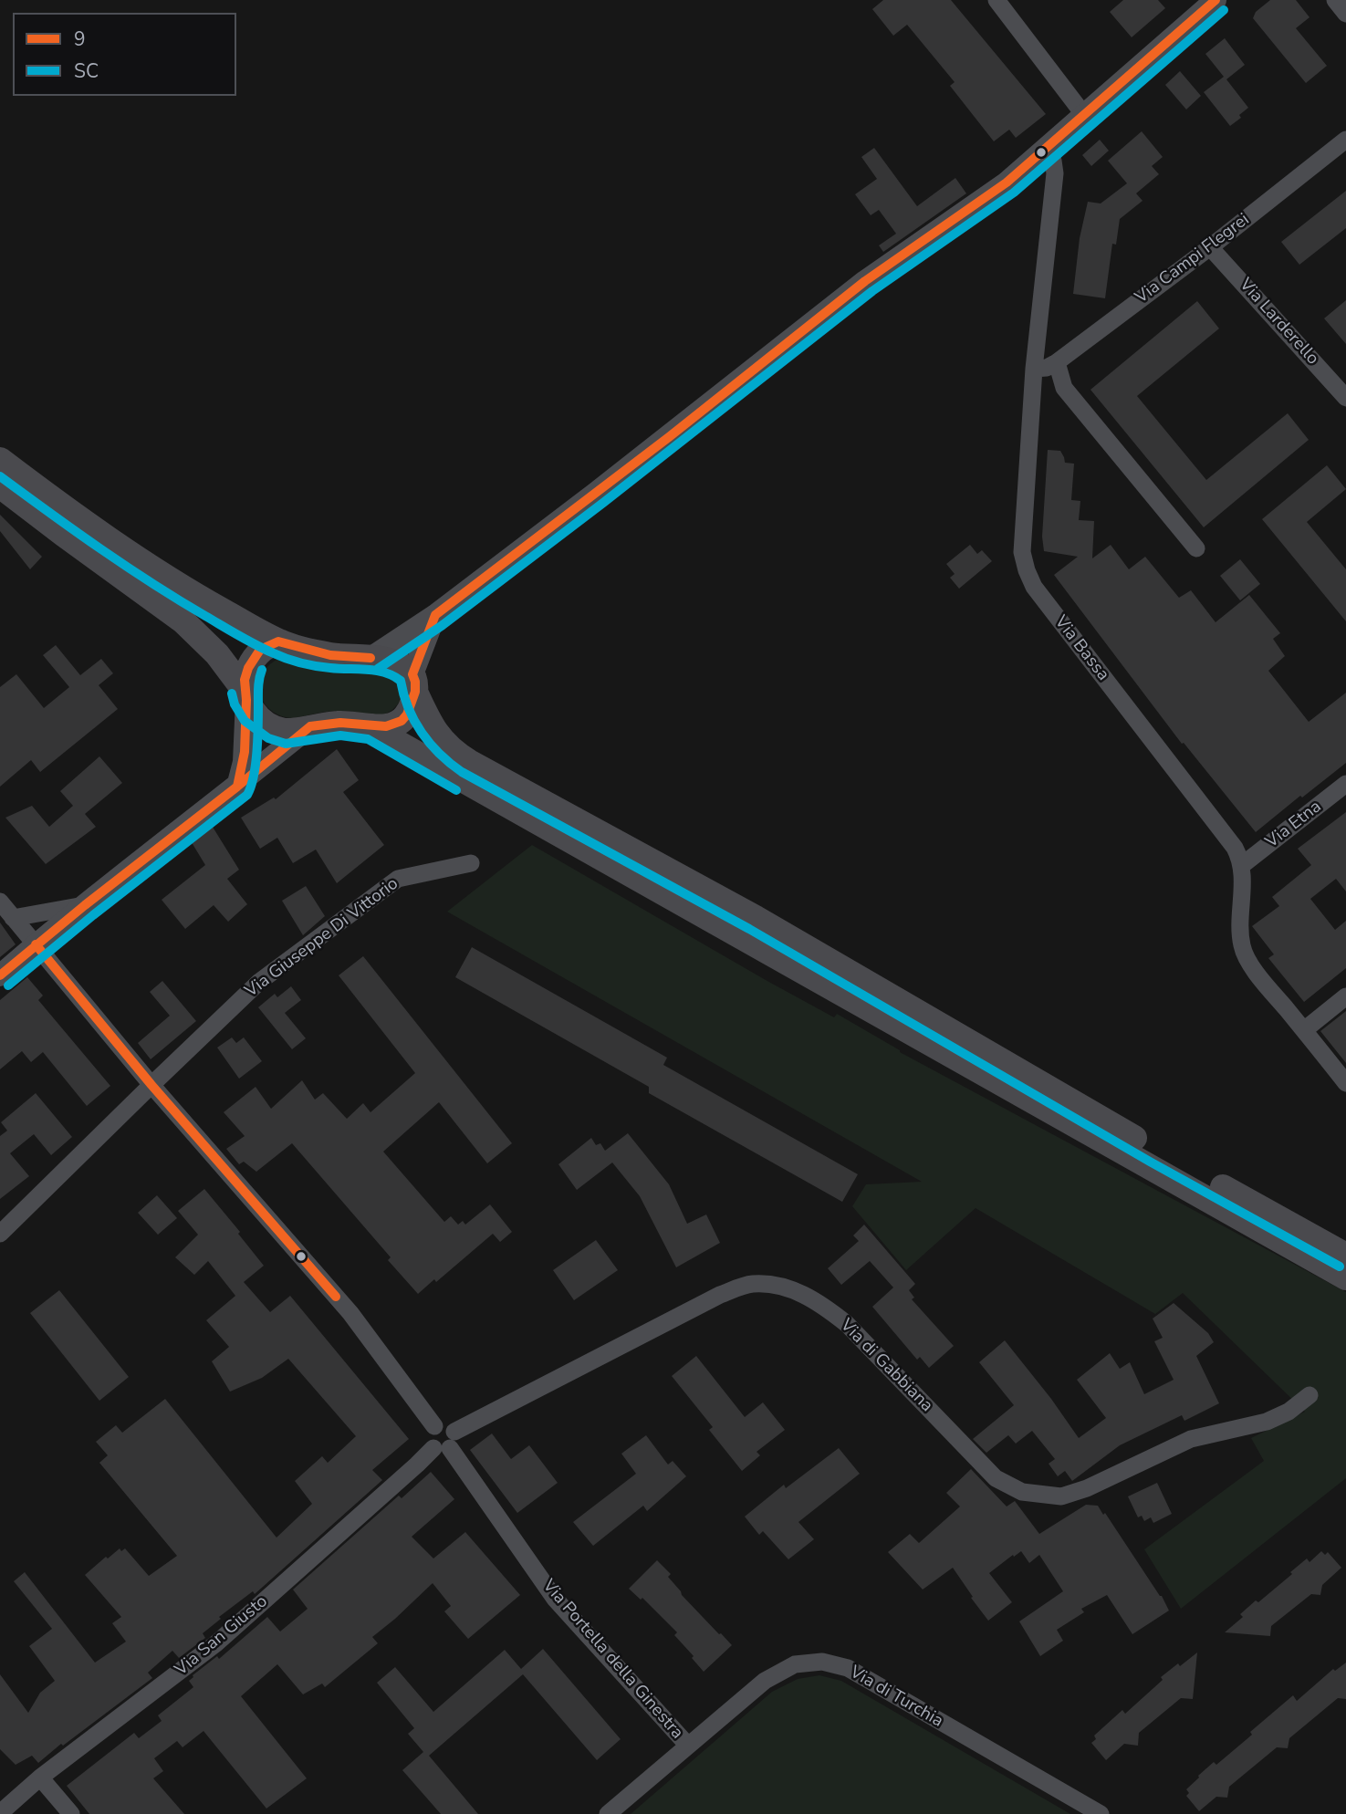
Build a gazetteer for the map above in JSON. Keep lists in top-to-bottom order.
{
  "streets": {
    "street": [
      "Via Campi Flegrei",
      "Via Larderello",
      "Via Bassa",
      "Via Etna",
      "Via Giuseppe Di Vittorio",
      "Via di Gabbiana",
      "Via San Giusto",
      "Via Portella della Ginestra",
      "Via di Turchia"
    ]
  },
  "crossings": [
    ["Via Campi Flegrei", "Via Larderello"],
    ["Via Campi Flegrei", "Via Bassa"],
    ["Via Bassa", "Via Etna"],
    ["Via di Gabbiana", "Via San Giusto"],
    ["Via di Gabbiana", "Via Portella della Ginestra"],
    ["Via San Giusto", "Via Portella della Ginestra"],
    ["Via Portella della Ginestra", "Via di Turchia"]
  ],
  "lines": ["transit line 9", "transit line SC"],
  "legend": ["9", "SC"]
}
